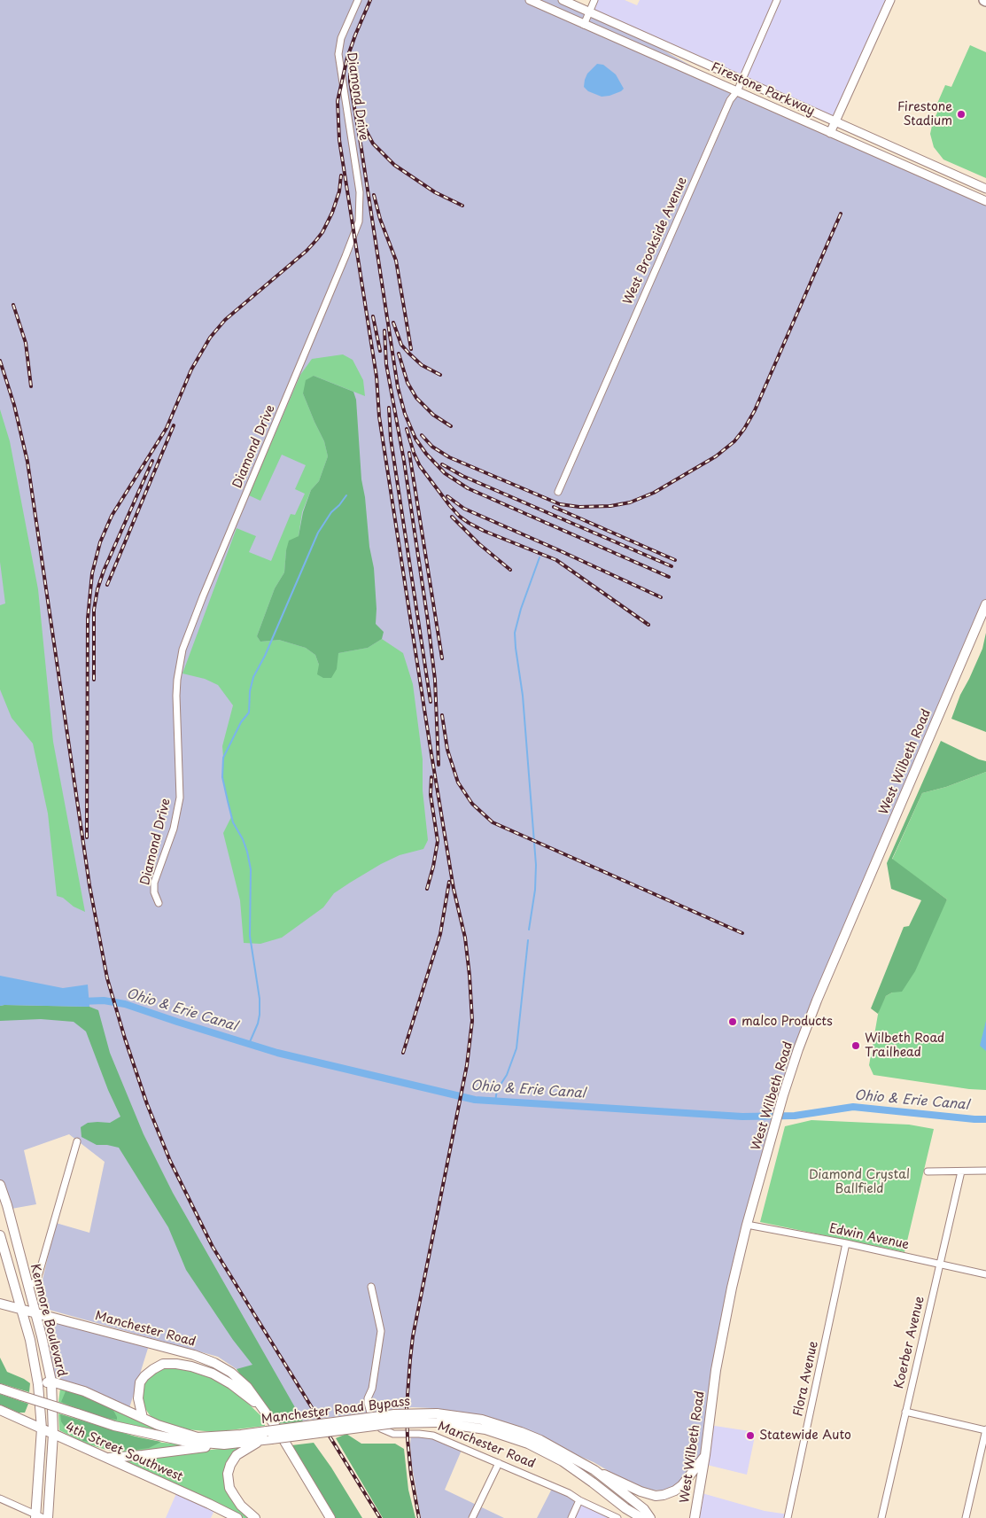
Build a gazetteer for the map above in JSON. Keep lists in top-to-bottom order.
{
  "streets": {
    "main road": [
      "West Wilbeth Road",
      "Kenmore Boulevard",
      "Manchester Road",
      "Manchester Road Bypass",
      "4th Street Southwest"
    ],
    "street": [
      "Firestone Parkway",
      "Diamond Drive",
      "West Brookside Avenue",
      "Edwin Avenue",
      "Koerber Avenue",
      "Flora Avenue"
    ]
  },
  "crossings": [
    ["Firestone Parkway", "West Brookside Avenue"],
    ["West Wilbeth Road", "Edwin Avenue"],
    ["Edwin Avenue", "Koerber Avenue"],
    ["Edwin Avenue", "Flora Avenue"],
    ["Kenmore Boulevard", "Manchester Road"],
    ["Kenmore Boulevard", "4th Street Southwest"]
  ],
  "water": ["Ohio & Erie Canal"],
  "parks": ["Diamond Crystal Ballfield"],
  "places": [
    "Firestone Stadium",
    "malco Products",
    "Wilbeth Road Trailhead",
    "Statewide Auto"
  ]
}
